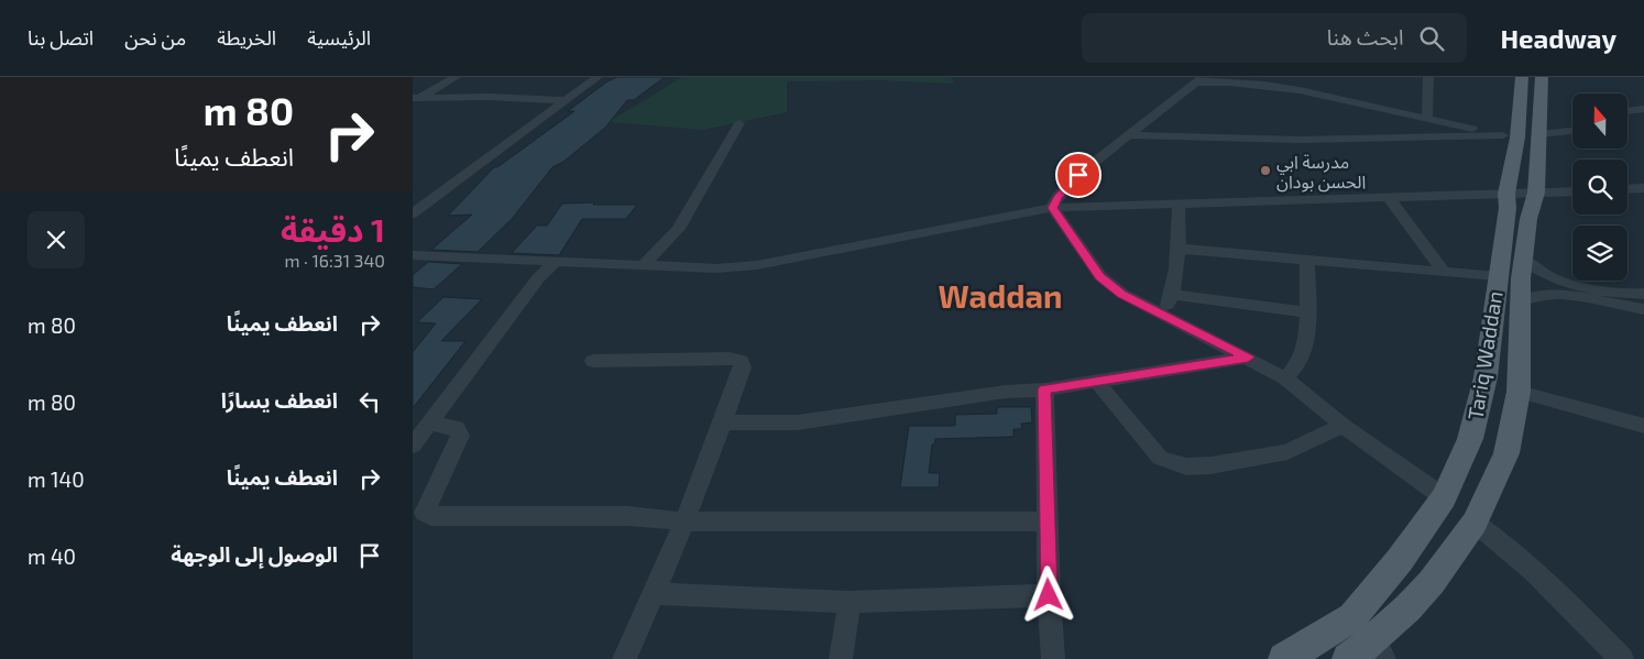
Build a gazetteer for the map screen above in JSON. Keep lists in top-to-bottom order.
{
  "streets": {
    "main road": ["Tariq Waddan"]
  },
  "districts": ["Waddan"],
  "places": ["مدرسة ابي الحسن بودان"],
  "north": "top",
  "page": {
    "header": "Headway",
    "search": "ابحث هنا",
    "nav": [
      "الرئيسية",
      "الخريطة",
      "من نحن",
      "اتصل بنا"
    ],
    "turn": ["80 m", "انعطف يمينًا"],
    "heading": ["1 دقيقة", "340 m · 16:31"],
    "list": [
      {
        "name": "انعطف يمينًا",
        "value": "80 m"
      },
      {
        "name": "انعطف يسارًا",
        "value": "80 m"
      },
      {
        "name": "انعطف يمينًا",
        "value": "140 m"
      },
      {
        "name": "الوصول إلى الوجهة",
        "value": "40 m"
      }
    ]
  }
}
